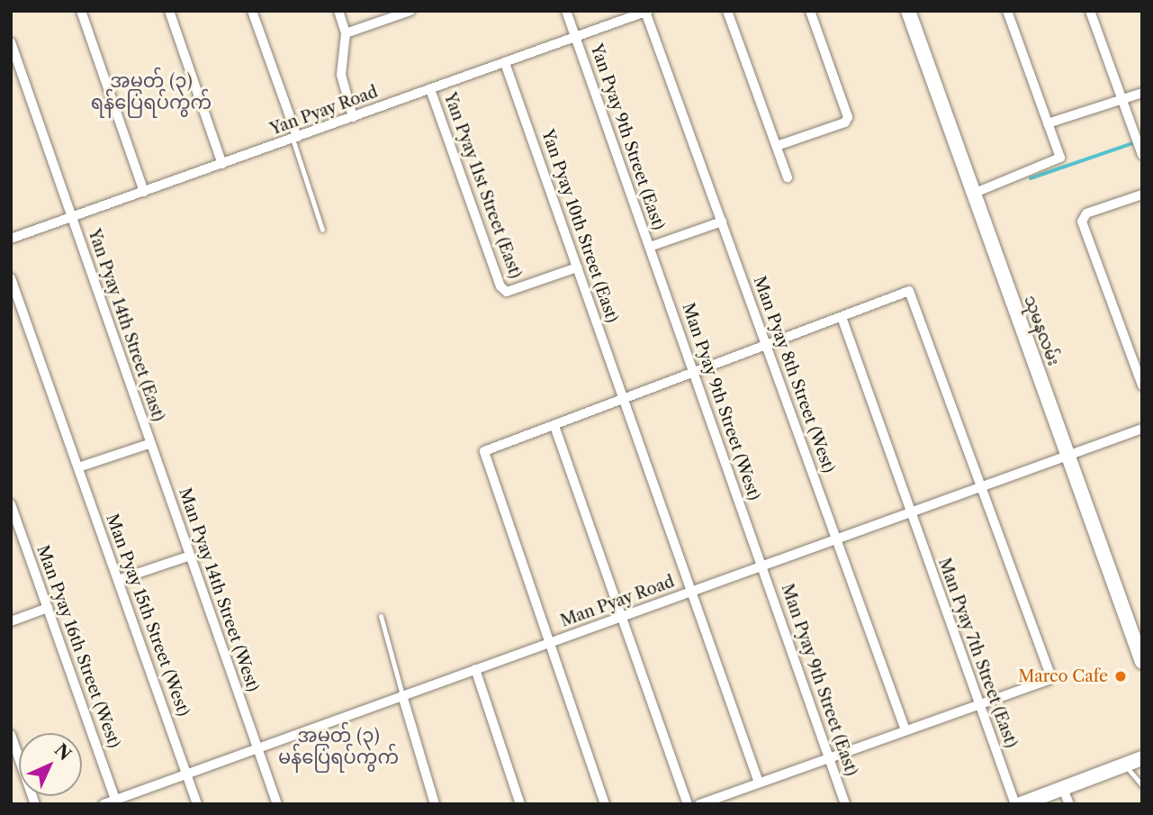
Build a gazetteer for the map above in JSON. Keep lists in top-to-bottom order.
{
  "streets": {
    "street": [
      "Yan Pyay Road",
      "Yan Pyay 9th Street (East)",
      "Yan Pyay 11st Street (East)",
      "Yan Pyay 10th Street (East)",
      "Yan Pyay 14th Street (East)",
      "သုမနလမ်း",
      "Man Pyay 8th Street (West)",
      "Man Pyay 9th Street (West)",
      "Man Pyay 14th Street (West)",
      "Man Pyay Road",
      "Man Pyay 15th Street (West)",
      "Man Pyay 16th Street (West)",
      "Man Pyay 7th Street (East)",
      "Man Pyay 9th Street (East)"
    ]
  },
  "crossings": [
    ["Yan Pyay Road", "Yan Pyay 9th Street (East)"],
    ["Yan Pyay Road", "Yan Pyay 11st Street (East)"],
    ["Yan Pyay Road", "Yan Pyay 10th Street (East)"],
    ["Yan Pyay Road", "Yan Pyay 14th Street (East)"],
    ["Yan Pyay Road", "Man Pyay 8th Street (West)"],
    ["Yan Pyay 9th Street (East)", "Man Pyay 9th Street (West)"],
    ["Yan Pyay 11st Street (East)", "Yan Pyay 10th Street (East)"],
    ["Yan Pyay 10th Street (East)", "Man Pyay Road"],
    ["Yan Pyay 14th Street (East)", "Man Pyay 14th Street (West)"],
    ["သုမနလမ်း", "Man Pyay Road"],
    ["Man Pyay 8th Street (West)", "Man Pyay Road"],
    ["Man Pyay 9th Street (West)", "Man Pyay Road"],
    ["Man Pyay 9th Street (West)", "Man Pyay 9th Street (East)"],
    ["Man Pyay 14th Street (West)", "Man Pyay Road"],
    ["Man Pyay Road", "Man Pyay 15th Street (West)"],
    ["Man Pyay Road", "Man Pyay 16th Street (West)"],
    ["Man Pyay Road", "Man Pyay 7th Street (East)"],
    ["Man Pyay Road", "Man Pyay 9th Street (East)"]
  ],
  "districts": ["အမှတ် (၃) ရန်ပြေရပ်ကွက်", "အမှတ် (၃) မန်ပြေရပ်ကွက်"],
  "places": ["Marco Cafe"],
  "north": "top right"
}
